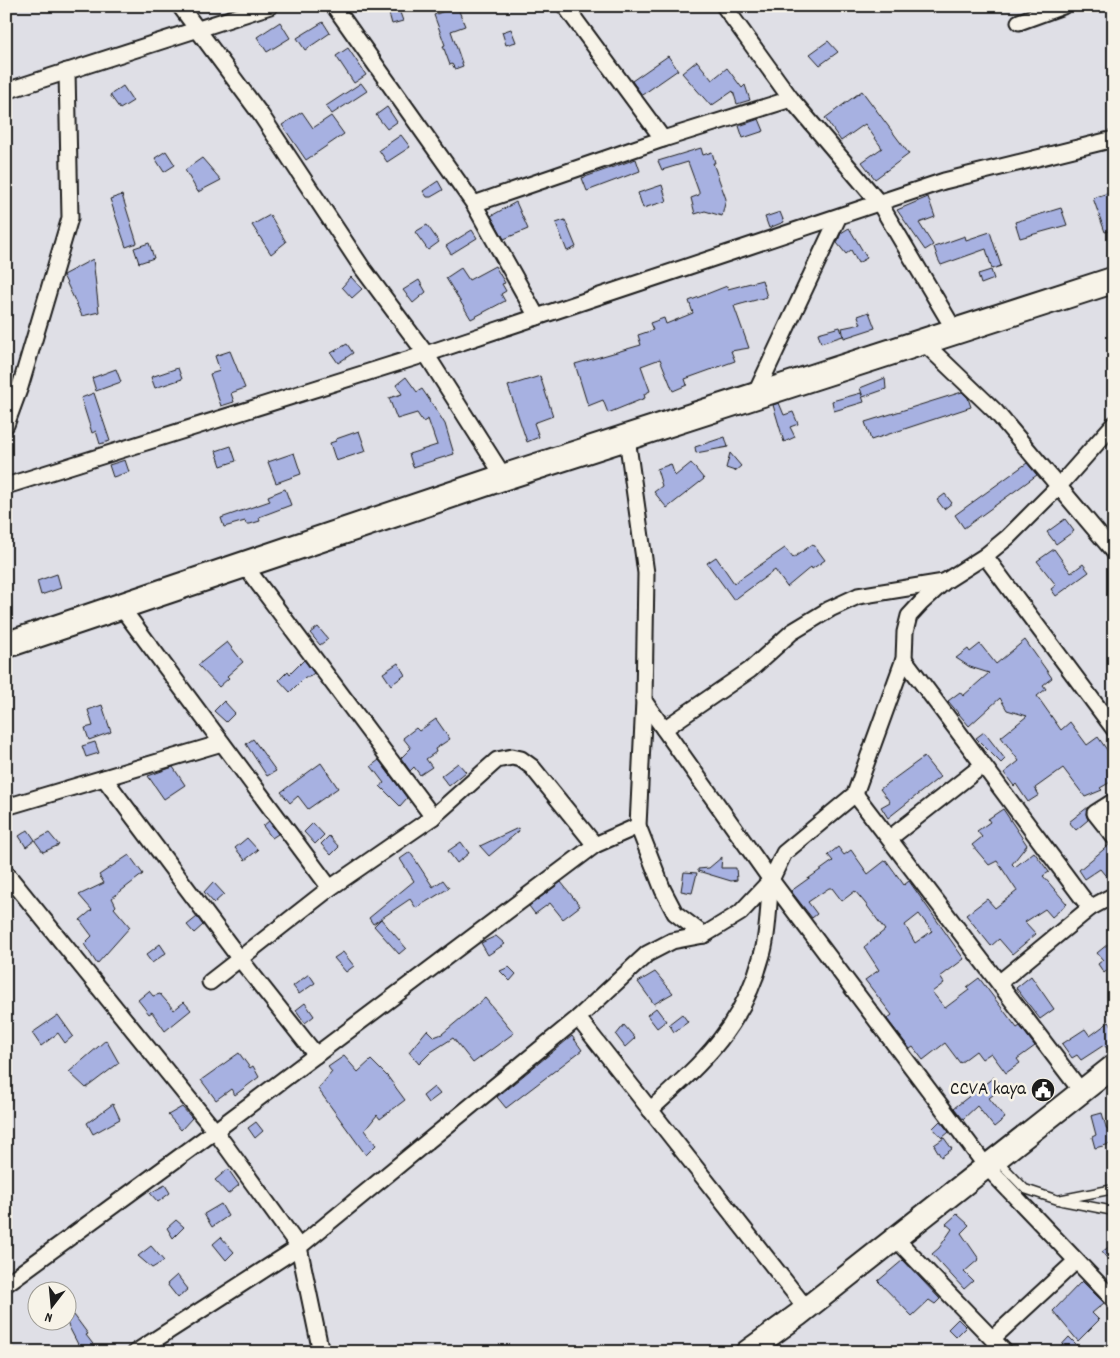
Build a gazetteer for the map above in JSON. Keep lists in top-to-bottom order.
{
  "places": {
    "public building": ["CCVA kaya"]
  },
  "north": "bottom"
}
